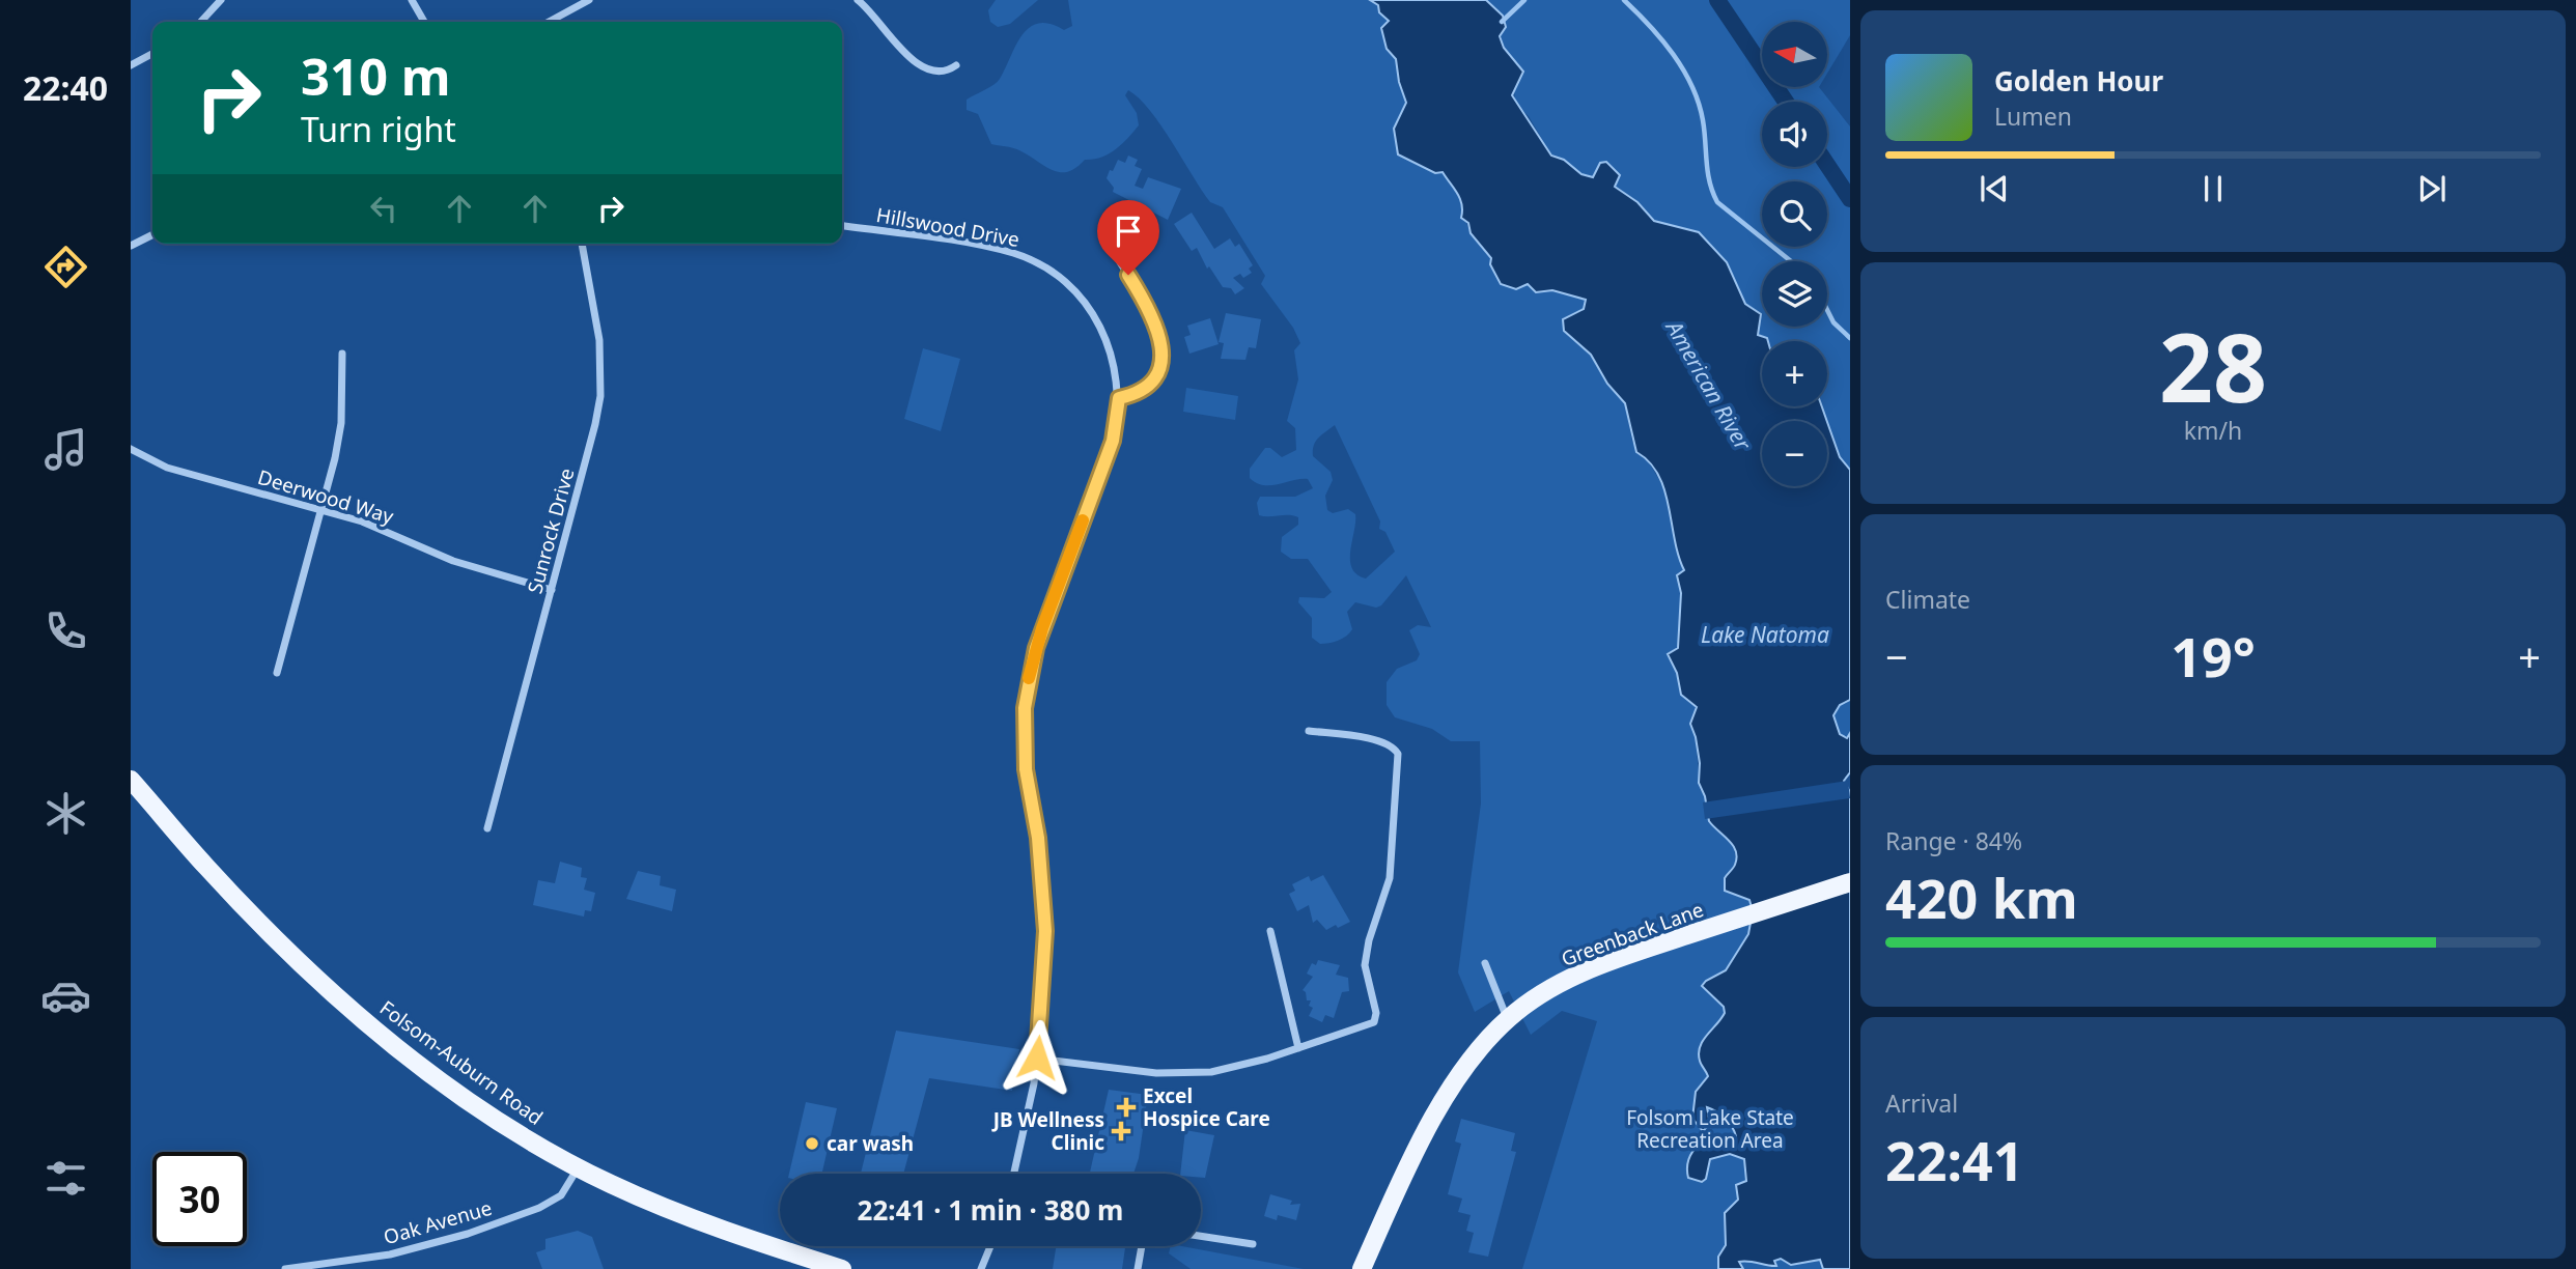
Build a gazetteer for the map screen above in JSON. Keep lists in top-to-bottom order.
{
  "streets": {
    "main road": ["Greenback Lane", "Folsom-Auburn Road"],
    "street": [
      "Hillswood Drive",
      "Deerwood Way",
      "Sunrock Drive",
      "Oak Avenue"
    ]
  },
  "crossings": [
    ["Deerwood Way", "Sunrock Drive"],
    ["Folsom-Auburn Road", "Oak Avenue"]
  ],
  "water": ["American River", "Lake Natoma"],
  "parks": ["Folsom Lake State Recreation Area"],
  "places": {
    "health": ["Excel Hospice Care", "JB Wellness Clinic"],
    "other": ["car wash"]
  },
  "north": "left",
  "page": {
    "tabs": "22:40",
    "map_buttons": ["+", "−"],
    "turn": ["310 m", "Turn right"],
    "song": ["Golden Hour", "Lumen"],
    "tile": [
      ["28", "km/h"],
      "Climate",
      ["Range · 84%", "420 km"],
      ["Arrival", "22:41"]
    ],
    "heat": ["−", "19°", "+"],
    "limit": "30",
    "trip": "22:41 · 1 min · 380 m"
  }
}
